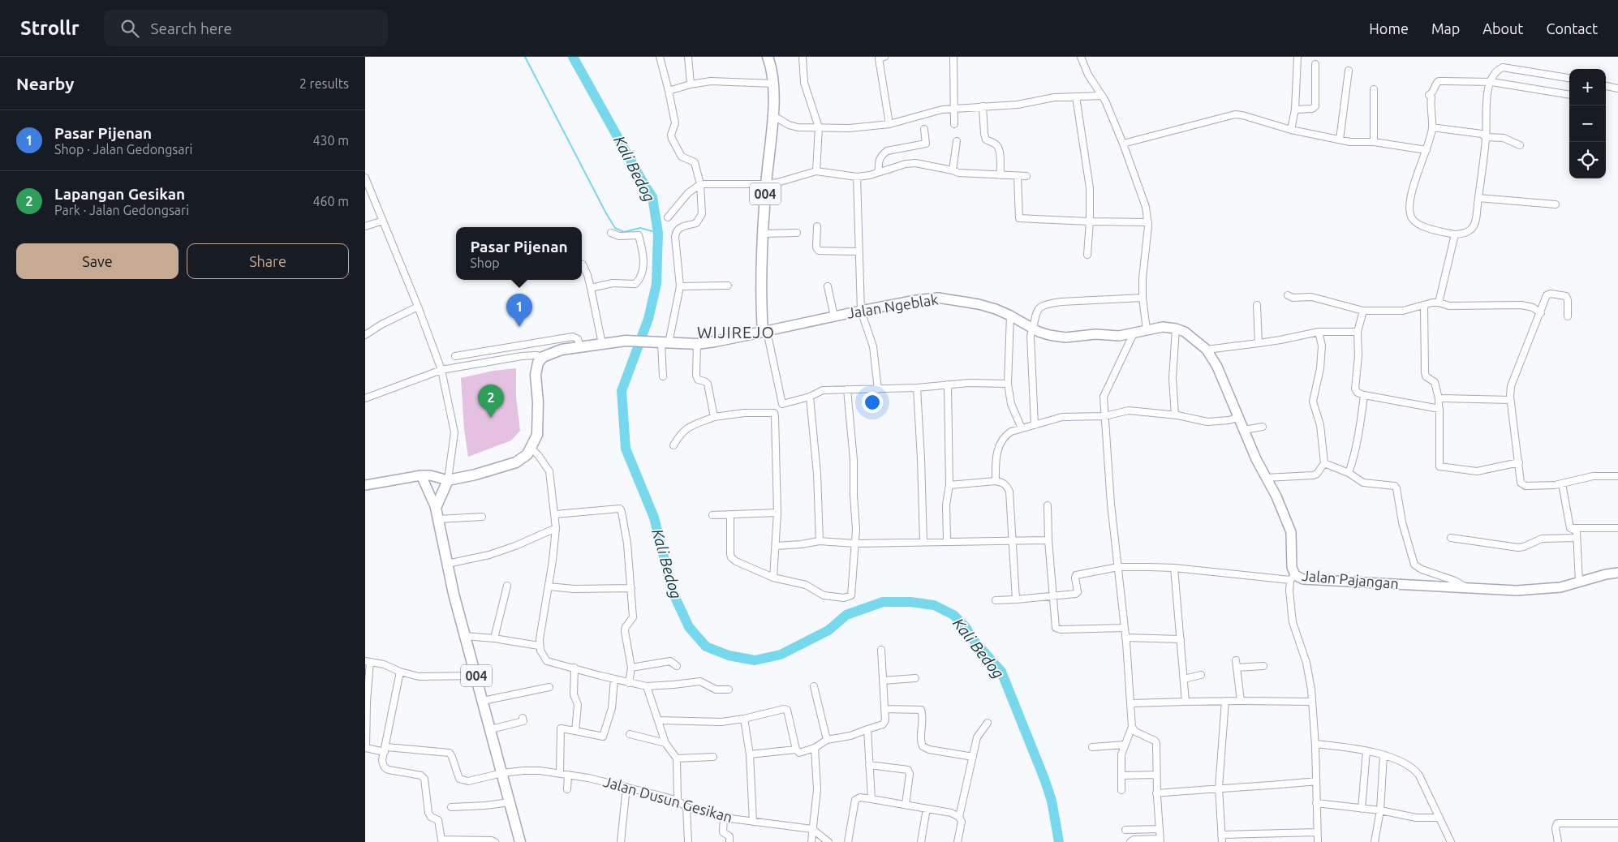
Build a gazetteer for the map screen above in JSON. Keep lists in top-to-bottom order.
{
  "streets": {
    "main road": ["004", "Jalan Ngeblak", "Jalan Pajangan"],
    "street": ["Jalan Dusun Gesikan"]
  },
  "crossings": [
    ["004", "Jalan Ngeblak"],
    ["004", "Jalan Dusun Gesikan"],
    ["Jalan Ngeblak", "Jalan Pajangan"]
  ],
  "districts": ["WIJIREJO"],
  "water": ["Kali Bedog"],
  "page": {
    "header": "Strollr",
    "search": "Search here",
    "nav": [
      "Home",
      "Map",
      "About",
      "Contact"
    ],
    "heading": ["Nearby", "2 results"],
    "map_buttons": ["+", "−"],
    "list": [
      {
        "mark": "1",
        "name": "Pasar Pijenan",
        "note": "Shop · Jalan Gedongsari",
        "value": "430 m"
      },
      {
        "mark": "2",
        "name": "Lapangan Gesikan",
        "note": "Park · Jalan Gedongsari",
        "value": "460 m"
      }
    ],
    "popup": ["Pasar Pijenan", "Shop"],
    "buttons": ["Save", "Share"],
    "pins": ["1", "2"]
  }
}
